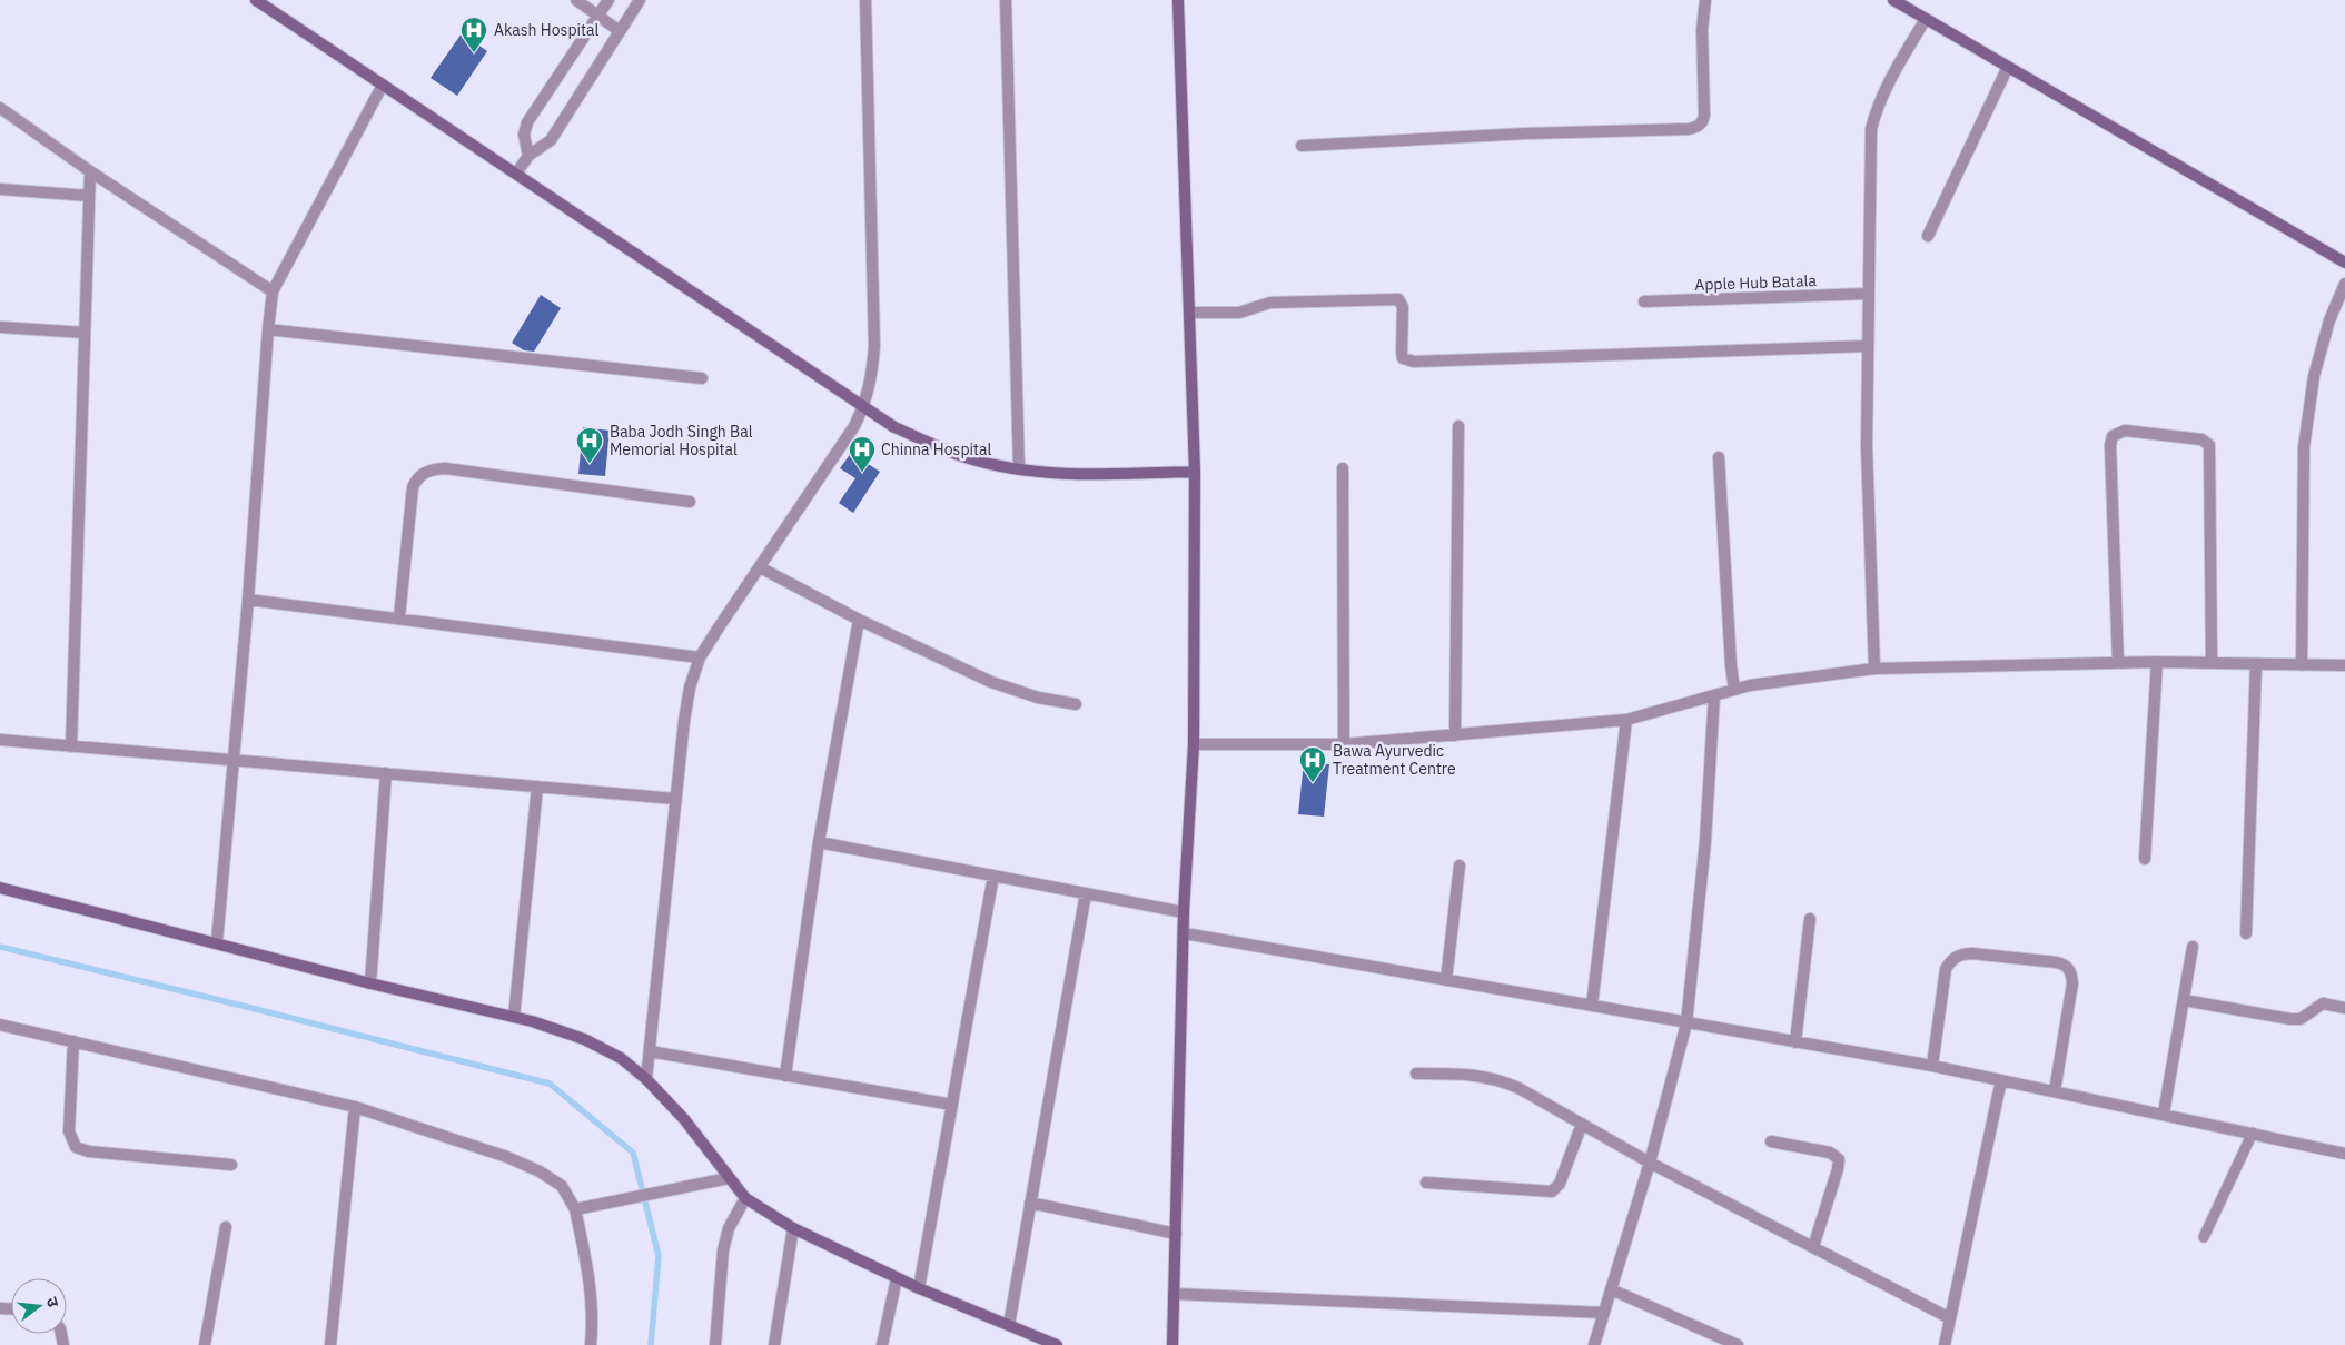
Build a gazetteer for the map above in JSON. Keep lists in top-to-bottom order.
{
  "streets": {
    "street": ["Apple Hub Batala"]
  },
  "places": {
    "hospital": [
      "Akash Hospital",
      "Baba Jodh Singh Bal Memorial Hospital",
      "Chinna Hospital",
      "Bawa Ayurvedic Treatment Centre"
    ]
  },
  "north": "right"
}
